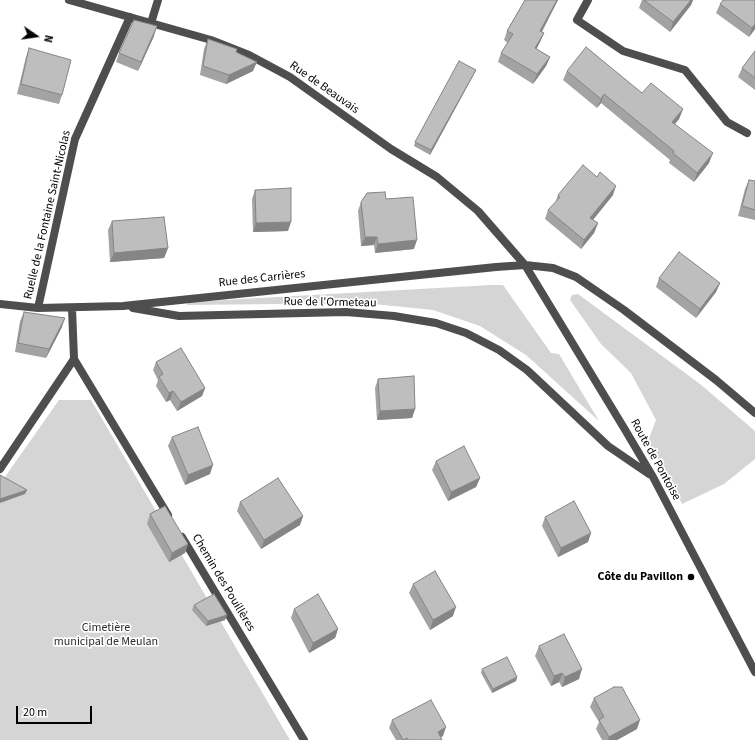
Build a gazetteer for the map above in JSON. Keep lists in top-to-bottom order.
{
  "streets": {
    "street": [
      "Rue de Beauvais",
      "Ruelle de la Fontaine Saint-Nicolas",
      "Rue des Carrières",
      "Rue de l'Ormeteau",
      "Route de Pontoise",
      "Chemin des Pouillères"
    ]
  },
  "crossings": [
    ["Rue de Beauvais", "Ruelle de la Fontaine Saint-Nicolas"],
    ["Rue de Beauvais", "Rue des Carrières"],
    ["Rue de Beauvais", "Route de Pontoise"],
    ["Ruelle de la Fontaine Saint-Nicolas", "Rue des Carrières"],
    ["Rue des Carrières", "Rue de l'Ormeteau"],
    ["Rue des Carrières", "Route de Pontoise"],
    ["Rue des Carrières", "Chemin des Pouillères"],
    ["Rue de l'Ormeteau", "Route de Pontoise"]
  ],
  "parks": ["Cimetière municipal de Meulan"],
  "places": ["Côte du Pavillon"],
  "scale_bar": "20 m",
  "north": "right"
}
